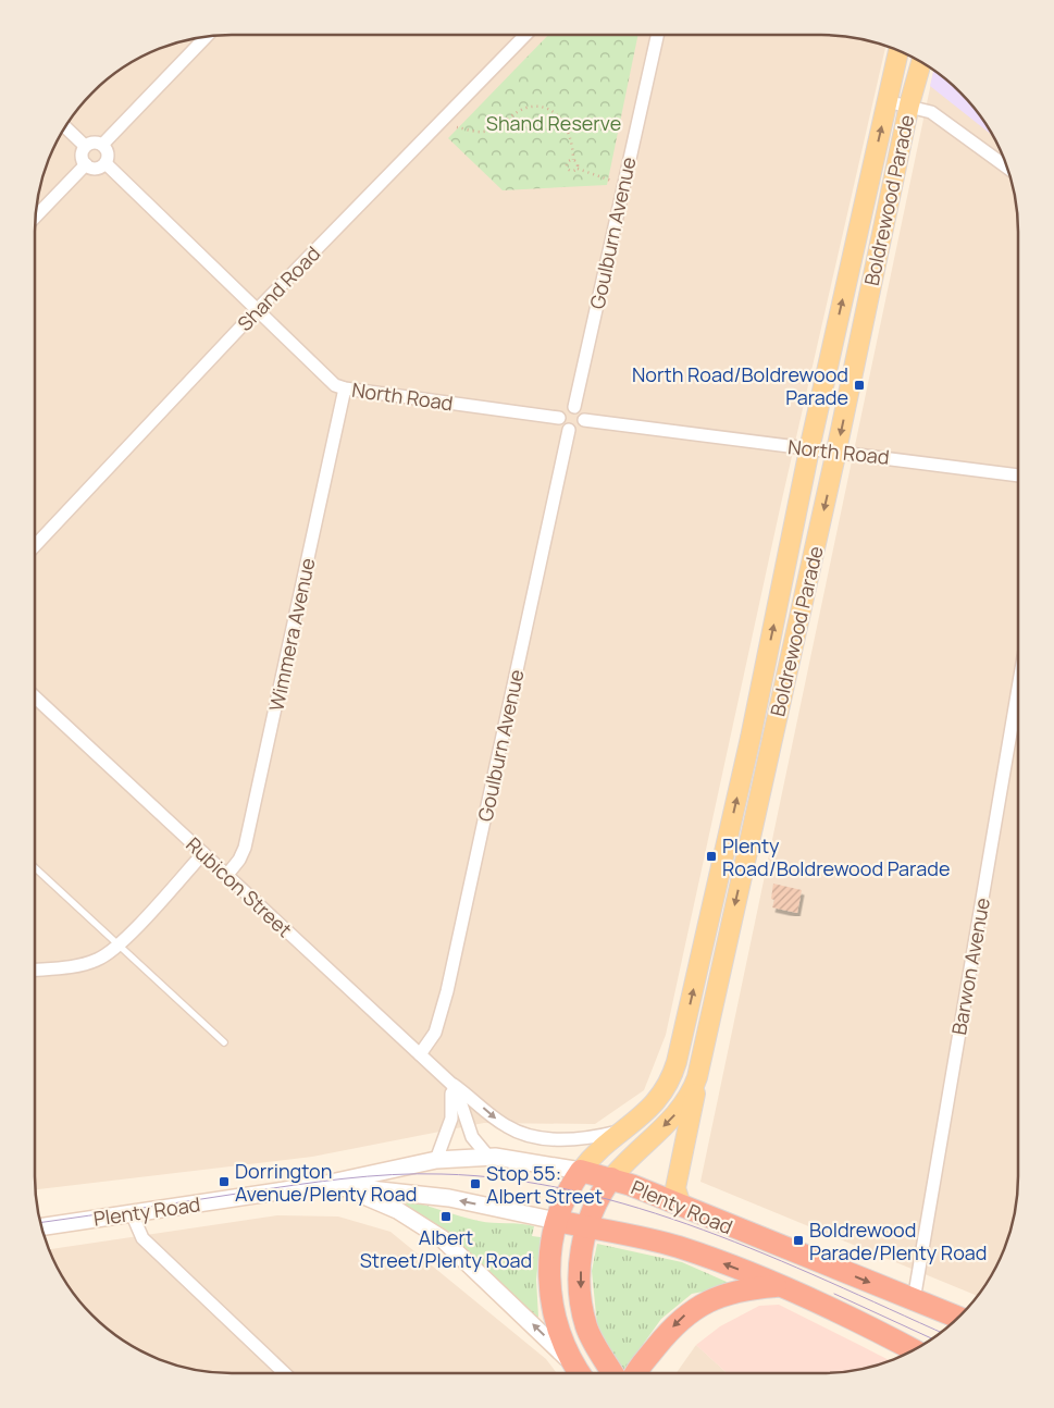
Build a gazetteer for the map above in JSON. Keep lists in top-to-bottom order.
{
  "streets": {
    "highway": ["Plenty Road"],
    "main road": ["Boldrewood Parade"],
    "street": [
      "Goulburn Avenue",
      "Shand Road",
      "North Road",
      "Wimmera Avenue",
      "Rubicon Street",
      "Barwon Avenue"
    ]
  },
  "crossings": [
    ["Boldrewood Parade", "North Road"],
    ["Boldrewood Parade", "Rubicon Street"],
    ["Boldrewood Parade", "Plenty Road"],
    ["Goulburn Avenue", "North Road"],
    ["Goulburn Avenue", "Rubicon Street"],
    ["Shand Road", "North Road"],
    ["North Road", "Wimmera Avenue"],
    ["Wimmera Avenue", "Rubicon Street"],
    ["Rubicon Street", "Plenty Road"],
    ["Barwon Avenue", "Plenty Road"]
  ],
  "parks": ["Shand Reserve"],
  "places": {
    "transit": [
      "North Road/Boldrewood Parade",
      "Plenty Road/Boldrewood Parade",
      "Dorrington Avenue/Plenty Road",
      "Stop 55: Albert Street",
      "Albert Street/Plenty Road",
      "Boldrewood Parade/Plenty Road"
    ]
  }
}
